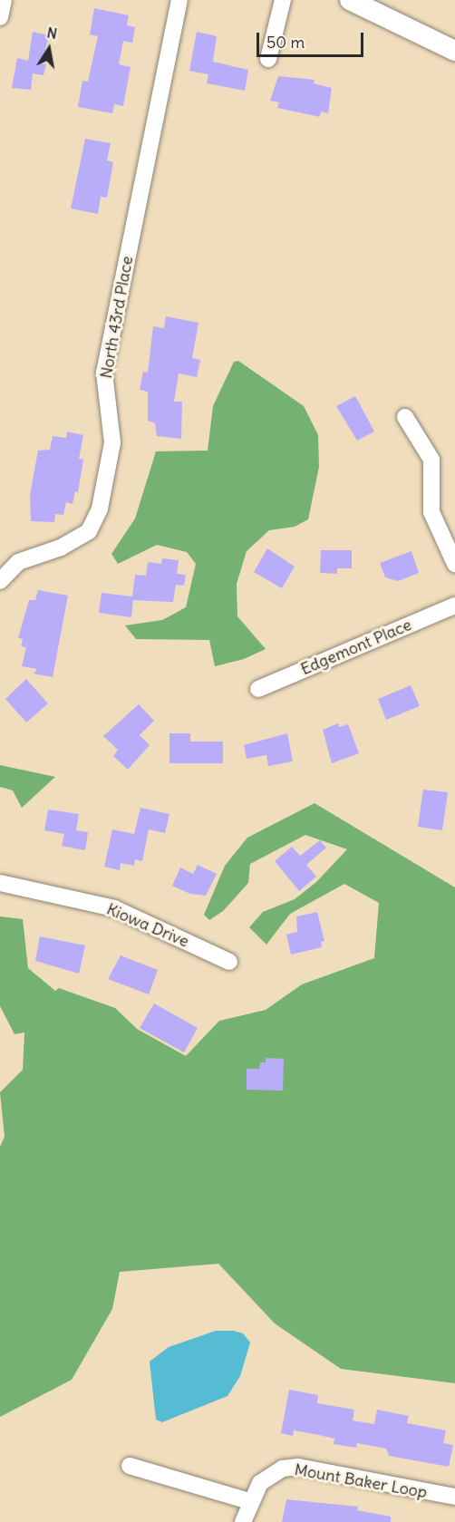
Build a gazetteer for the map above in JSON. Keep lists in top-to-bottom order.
{
  "streets": {
    "street": [
      "North 43rd Place",
      "Edgemont Place",
      "Kiowa Drive",
      "Mount Baker Loop"
    ]
  },
  "scale_bar": "50 m",
  "north": "top"
}
